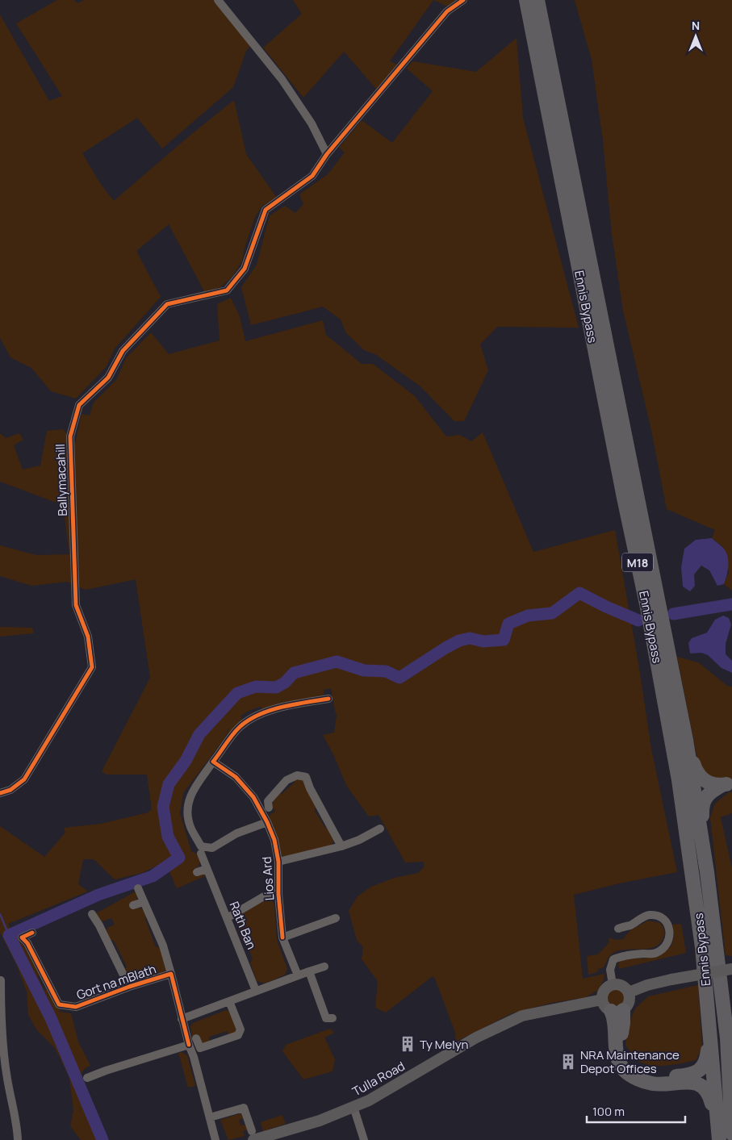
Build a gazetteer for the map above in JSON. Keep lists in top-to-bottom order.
{
  "streets": {
    "highway": ["Ennis Bypass", "M18"],
    "main road": ["Tulla Road"],
    "street": [
      "Ballymacahill",
      "Lios Ard",
      "Rath Ban",
      "Gort na mBlath"
    ]
  },
  "crossings": [
    ["Lios Ard", "Rath Ban"]
  ],
  "places": {
    "building": ["Ty Melyn", "NRA Maintenance Depot Offices"]
  },
  "scale_bar": "100 m",
  "north": "top"
}
